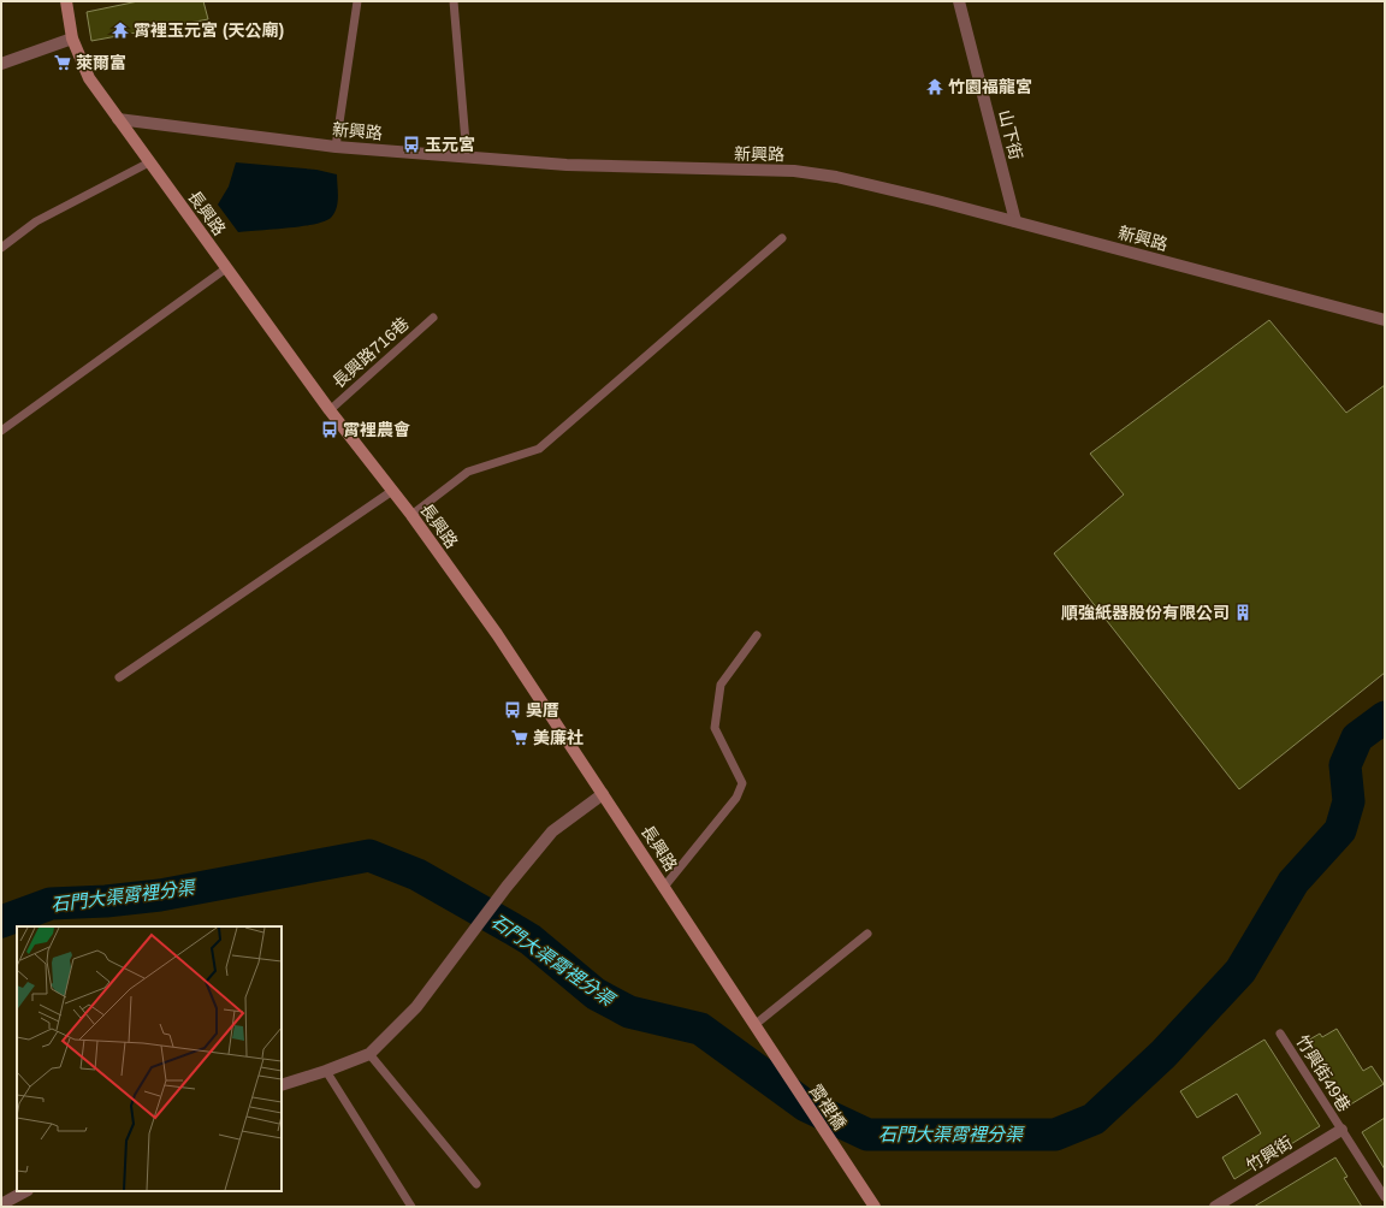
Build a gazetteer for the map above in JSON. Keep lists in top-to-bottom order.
{
  "streets": {
    "main road": ["長興路", "霄裡橋"],
    "street": ["新興路", "山下街", "竹興街"],
    "lane": ["長興路716巷", "竹興街49巷"]
  },
  "crossings": [
    ["新興路", "山下街"],
    ["新興路", "長興路"],
    ["長興路", "長興路716巷"],
    ["長興路", "霄裡橋"],
    ["竹興街49巷", "竹興街"]
  ],
  "water": ["石門大渠霄裡分渠"],
  "places": {
    "temple": ["霄裡玉元宮 (天公廟)", "竹園福龍宮"],
    "supermarket": ["萊爾富", "美廉社"],
    "bus stop": ["玉元宮", "霄裡農會", "吳厝"],
    "building": ["順強紙器股份有限公司"]
  }
}
